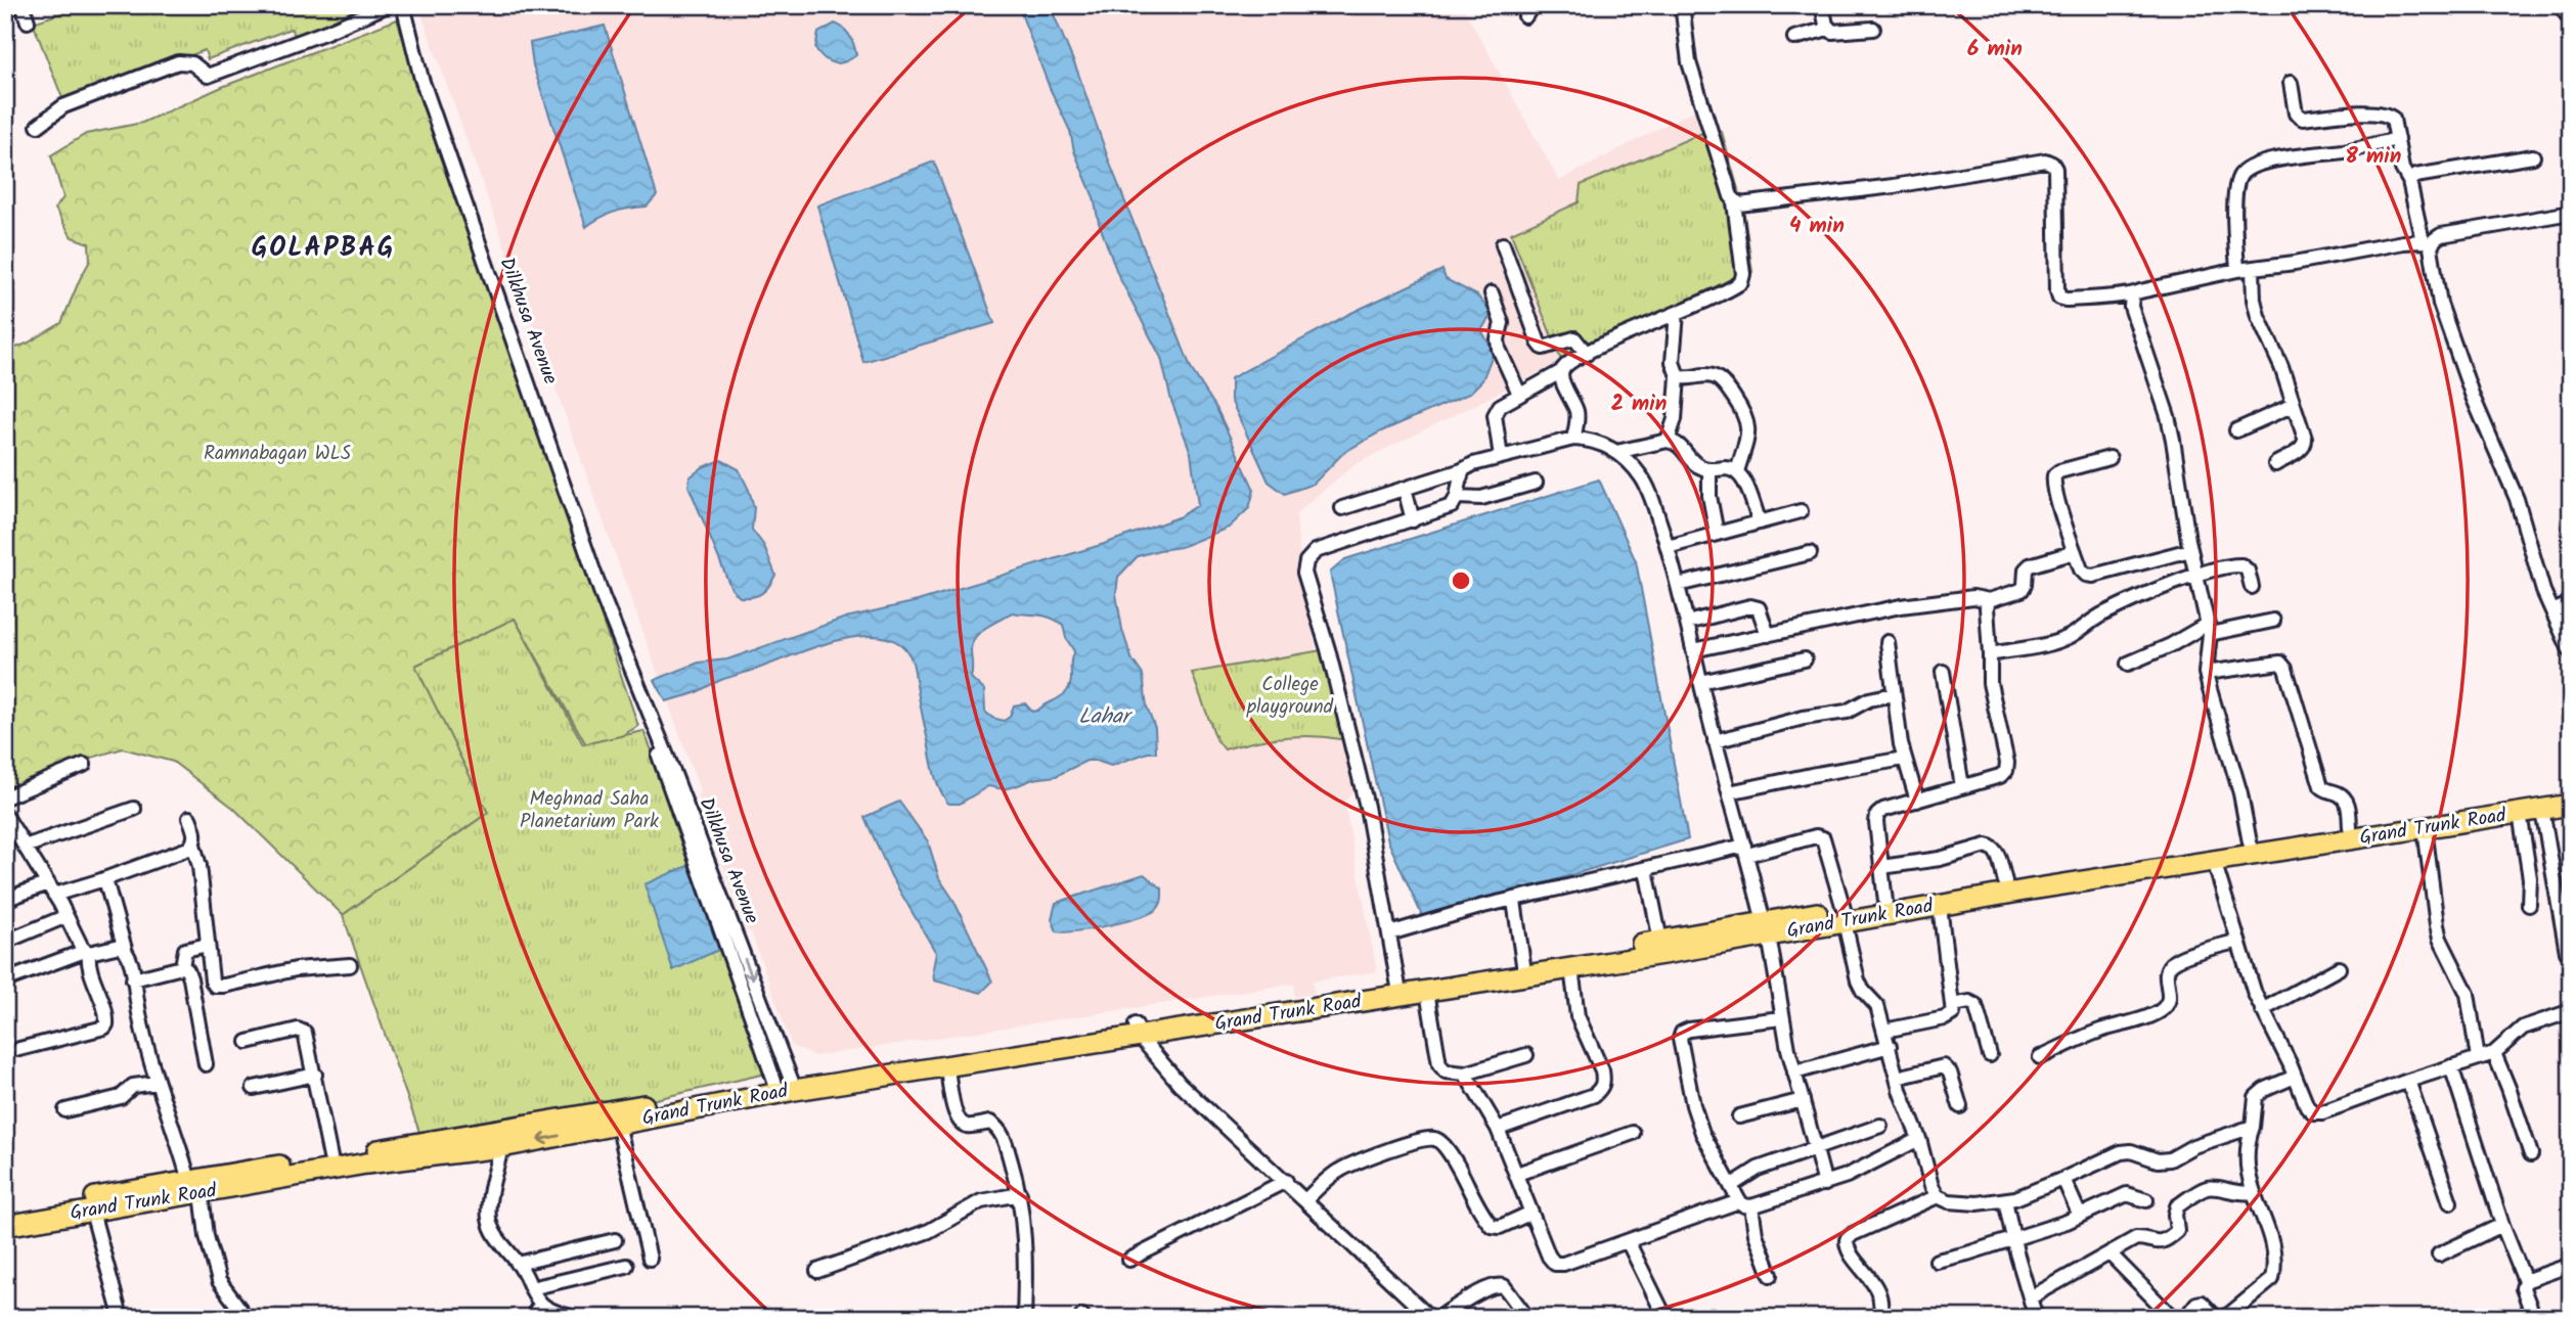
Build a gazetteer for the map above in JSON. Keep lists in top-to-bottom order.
{
  "streets": {
    "main road": ["Grand Trunk Road"],
    "street": ["Dilkhusa Avenue"]
  },
  "crossings": [
    ["Dilkhusa Avenue", "Grand Trunk Road"]
  ],
  "districts": ["GOLAPBAG"],
  "water": ["Lahar"],
  "parks": ["Ramnabagan WLS", "College playground", "Meghnad Saha Planetarium Park"],
  "rings": [
    "6 min",
    "8 min",
    "4 min",
    "2 min"
  ]
}
